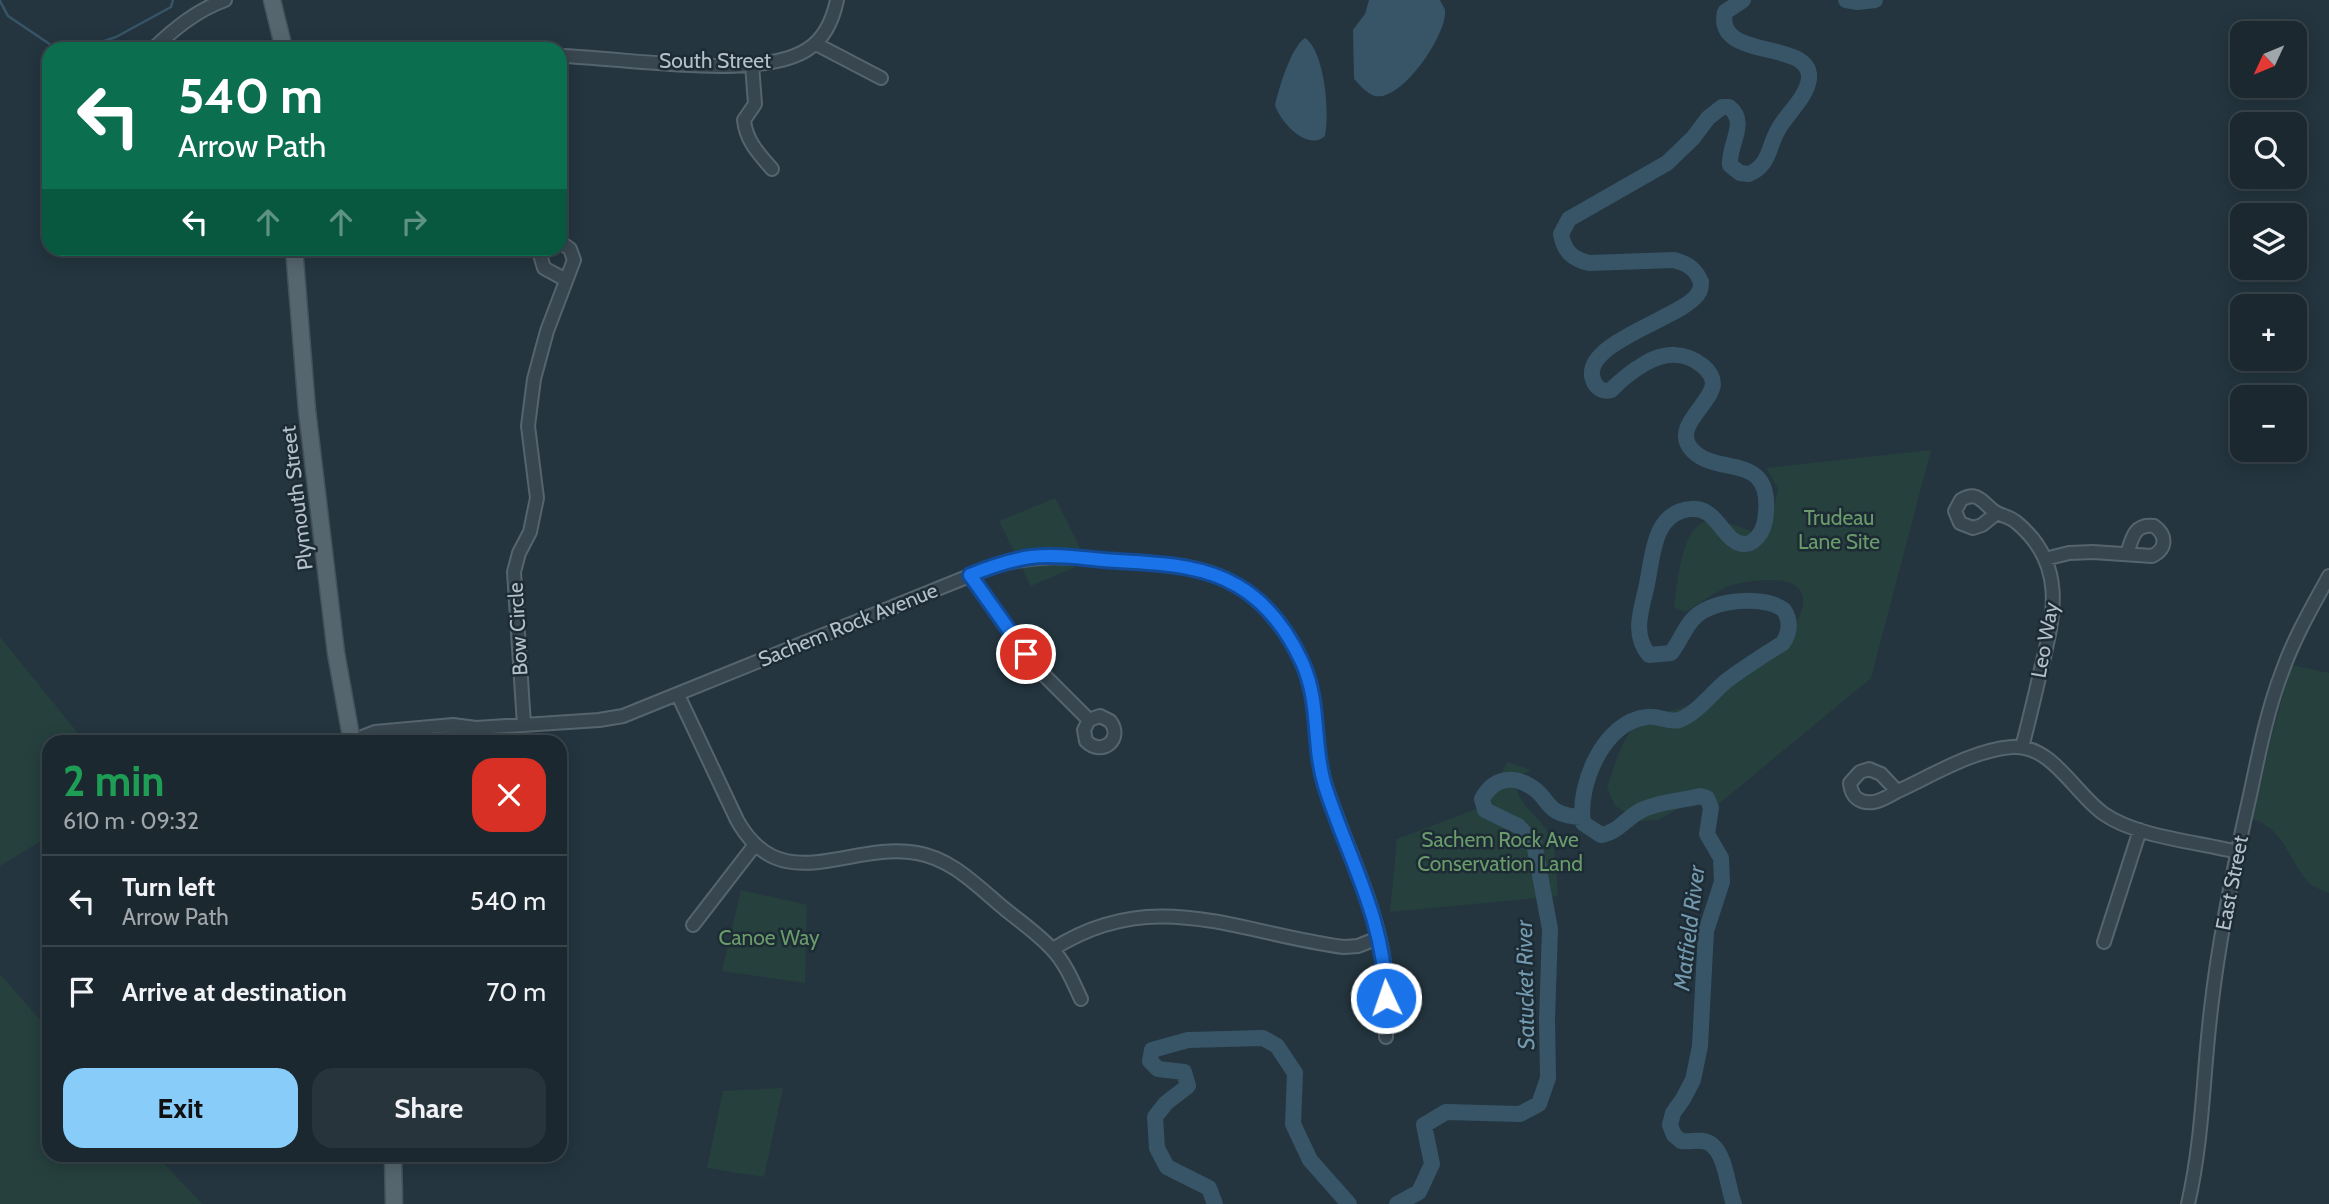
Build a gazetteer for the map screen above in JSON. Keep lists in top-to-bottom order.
{
  "streets": {
    "main road": ["Plymouth Street"],
    "street": [
      "South Street",
      "Sachem Rock Avenue",
      "Bow Circle",
      "Leo Way",
      "East Street"
    ]
  },
  "crossings": [
    ["Sachem Rock Avenue", "Bow Circle"]
  ],
  "water": ["Matfield River", "Satucket River"],
  "parks": ["Trudeau Lane Site", "Sachem Rock Ave Conservation Land", "Canoe Way"],
  "north": "bottom left",
  "page": {
    "map_buttons": ["+", "−"],
    "turn": ["540 m", "Arrow Path"],
    "heading": ["2 min", "610 m · 09:32"],
    "list": [
      {
        "name": "Turn left",
        "note": "Arrow Path",
        "value": "540 m"
      },
      {
        "name": "Arrive at destination",
        "value": "70 m"
      }
    ],
    "buttons": ["Exit", "Share"]
  }
}
